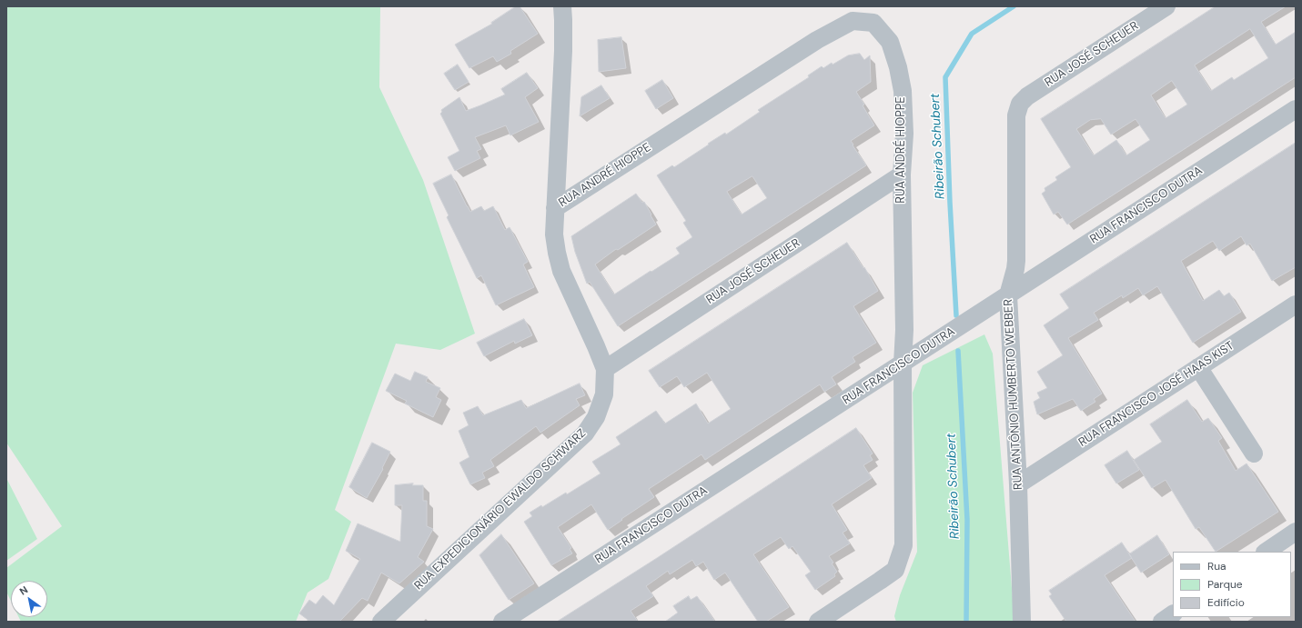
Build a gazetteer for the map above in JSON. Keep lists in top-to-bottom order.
{
  "streets": {
    "street": [
      "RUA JOSÉ SCHEUER",
      "RUA ANDRÉ HIOPPE",
      "RUA FRANCISCO DUTRA",
      "RUA ANTÔNIO HUMBERTO WEBBER",
      "RUA FRANCISCO JOSÉ HAAS KIST",
      "RUA EXPEDICIONÁRIO EWALDO SCHWARZ"
    ]
  },
  "crossings": [
    ["RUA JOSÉ SCHEUER", "RUA ANDRÉ HIOPPE"],
    ["RUA JOSÉ SCHEUER", "RUA ANTÔNIO HUMBERTO WEBBER"],
    ["RUA JOSÉ SCHEUER", "RUA EXPEDICIONÁRIO EWALDO SCHWARZ"],
    ["RUA ANDRÉ HIOPPE", "RUA FRANCISCO DUTRA"],
    ["RUA ANDRÉ HIOPPE", "RUA EXPEDICIONÁRIO EWALDO SCHWARZ"],
    ["RUA FRANCISCO DUTRA", "RUA ANTÔNIO HUMBERTO WEBBER"],
    ["RUA ANTÔNIO HUMBERTO WEBBER", "RUA FRANCISCO JOSÉ HAAS KIST"]
  ],
  "water": ["Ribeirão Schubert"],
  "legend": ["Rua", "Parque", "Edifício"],
  "north": "top left"
}
